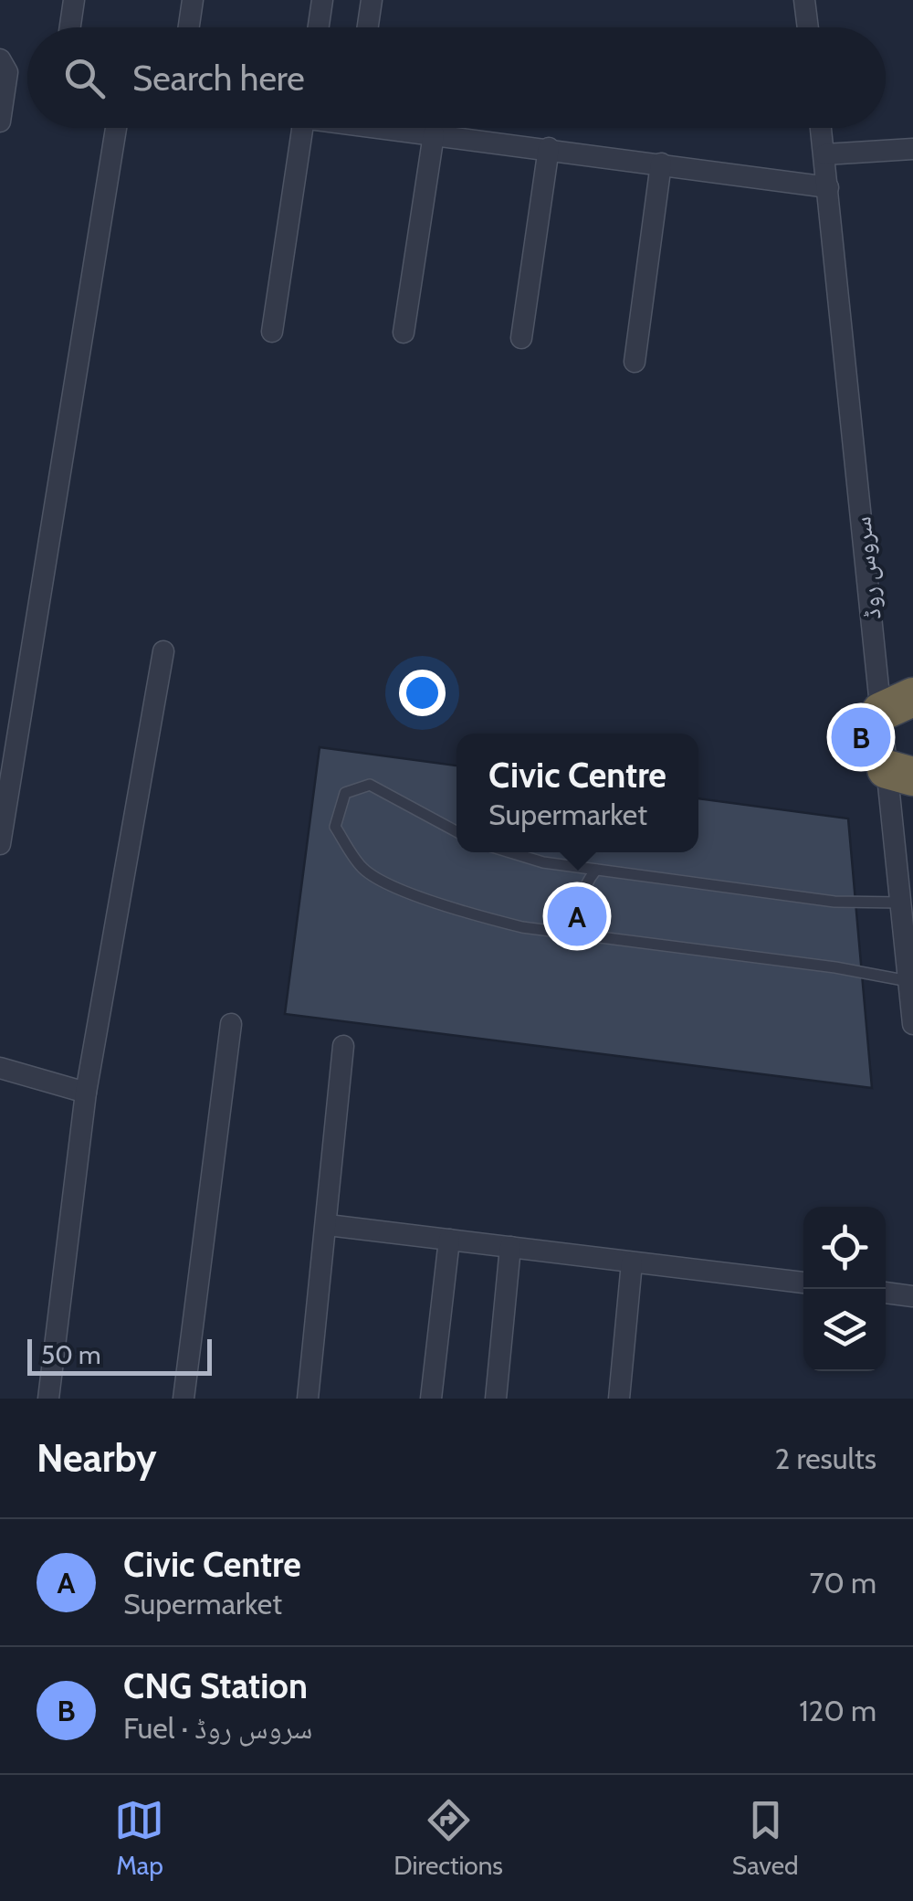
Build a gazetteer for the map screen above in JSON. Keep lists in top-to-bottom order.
{
  "streets": {
    "street": ["سروس روڈ"]
  },
  "scale_bar": "50 m",
  "page": {
    "search": "Search here",
    "pins": ["B", "A"],
    "popup": ["Civic Centre", "Supermarket"],
    "scale": "50 m",
    "heading": ["Nearby", "2 results"],
    "list": [
      {
        "mark": "A",
        "name": "Civic Centre",
        "note": "Supermarket",
        "value": "70 m"
      },
      {
        "mark": "B",
        "name": "CNG Station",
        "note": "Fuel · سروس روڈ",
        "value": "120 m"
      }
    ],
    "nav": ["Map", "Directions", "Saved"]
  }
}
